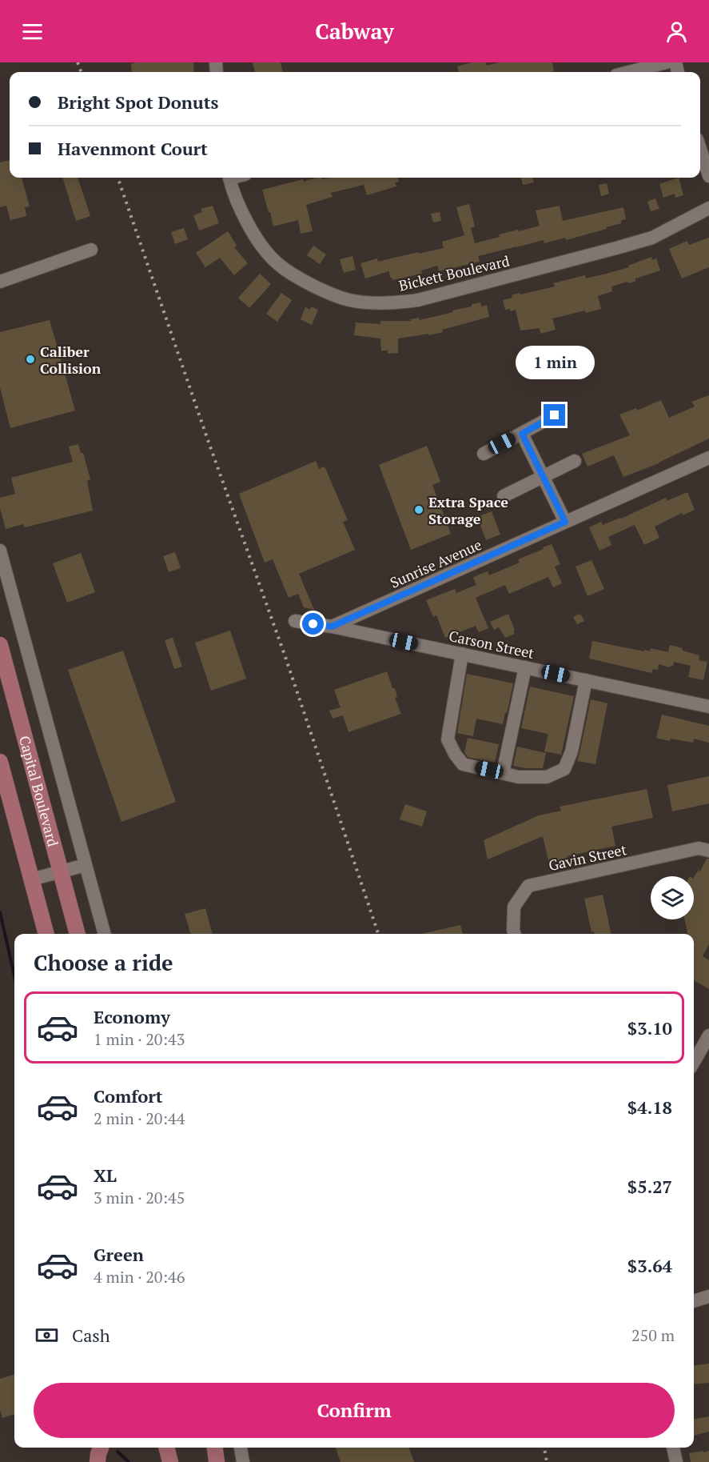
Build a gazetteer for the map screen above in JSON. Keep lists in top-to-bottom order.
{
  "streets": {
    "main road": ["Capital Boulevard"],
    "street": [
      "Bickett Boulevard",
      "Sunrise Avenue",
      "Carson Street",
      "Gavin Street"
    ]
  },
  "crossings": [
    ["Sunrise Avenue", "Carson Street"]
  ],
  "places": ["Caliber Collision", "Extra Space Storage"],
  "page": {
    "header": "Cabway",
    "banner": ["Bright Spot Donuts", "Havenmont Court"],
    "bubble": "1 min",
    "heading": "Choose a ride",
    "list": [
      {
        "name": "Economy",
        "note": "1 min · 20:43",
        "value": "$3.10"
      },
      {
        "name": "Comfort",
        "note": "2 min · 20:44",
        "value": "$4.18"
      },
      {
        "name": "XL",
        "note": "3 min · 20:45",
        "value": "$5.27"
      },
      {
        "name": "Green",
        "note": "4 min · 20:46",
        "value": "$3.64"
      }
    ],
    "pay": ["Cash", "250 m"],
    "buttons": "Confirm"
  }
}
